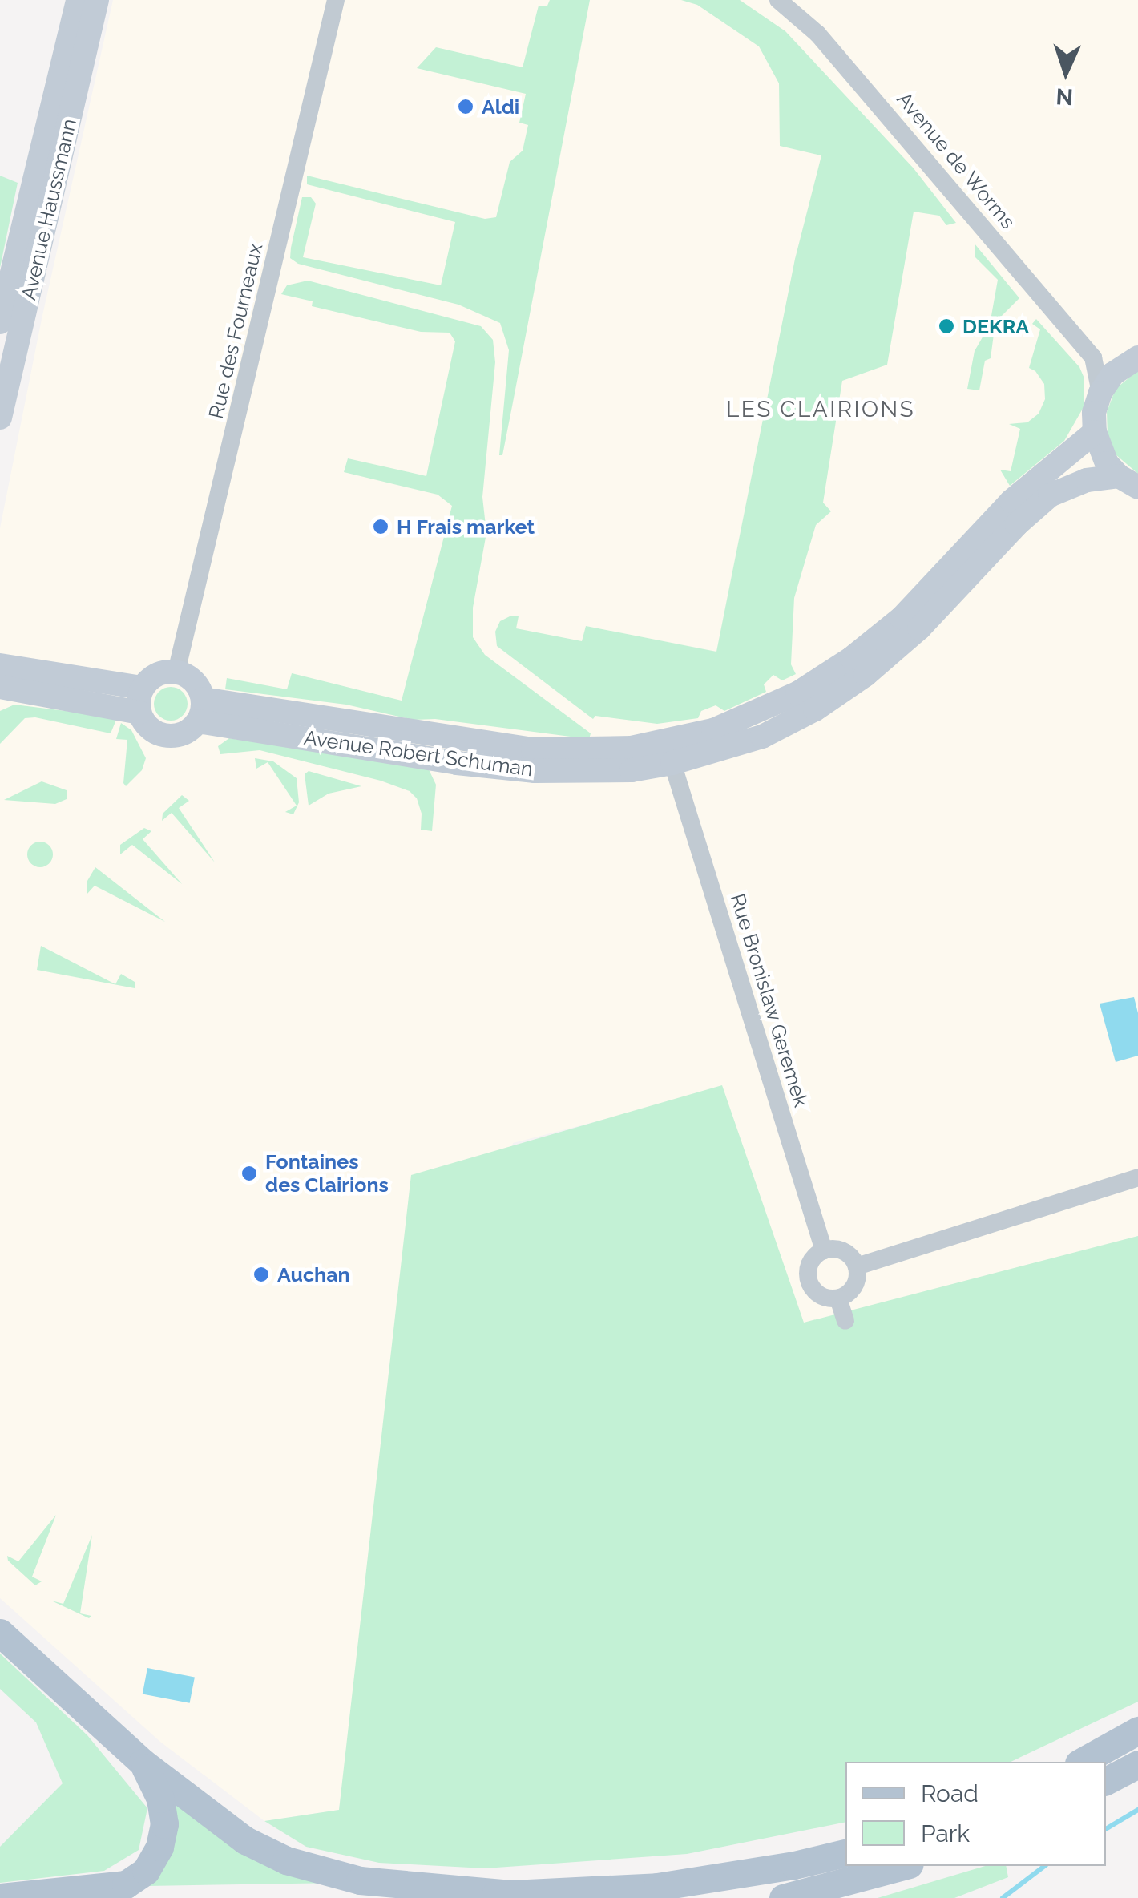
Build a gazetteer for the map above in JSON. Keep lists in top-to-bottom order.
{
  "streets": {
    "street": [
      "Avenue de Worms",
      "Avenue Haussmann",
      "Rue des Fourneaux",
      "Avenue Robert Schuman",
      "Rue Bronislaw Geremek"
    ]
  },
  "crossings": [
    ["Rue des Fourneaux", "Avenue Robert Schuman"],
    ["Avenue Robert Schuman", "Rue Bronislaw Geremek"]
  ],
  "districts": ["LES CLAIRIONS"],
  "places": [
    "Aldi",
    "DEKRA",
    "H Frais market",
    "Fontaines des Clairions",
    "Auchan"
  ],
  "legend": ["Road", "Park"],
  "north": "bottom"
}
